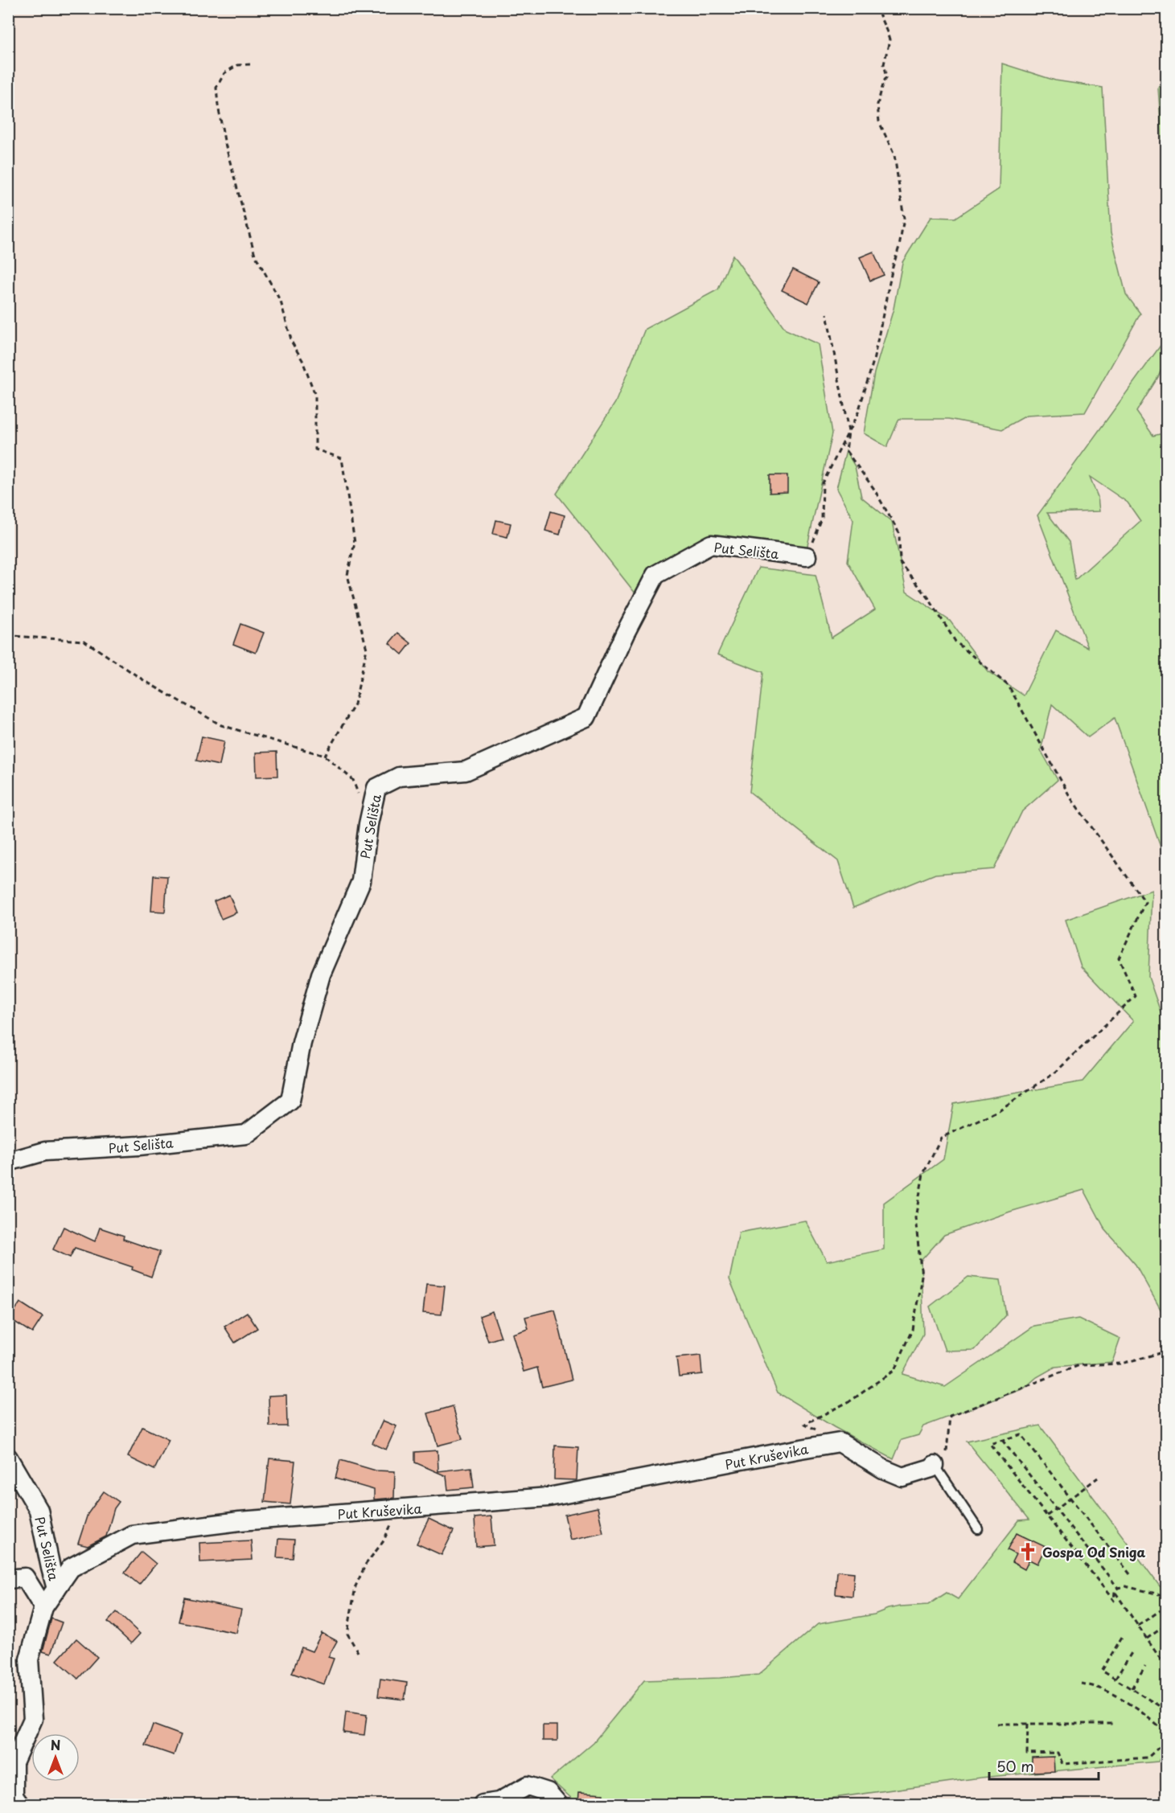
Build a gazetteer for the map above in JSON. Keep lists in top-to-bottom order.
{
  "streets": {
    "street": ["Put Selišta", "Put Kruševika"]
  },
  "crossings": [
    ["Put Selišta", "Put Kruševika"]
  ],
  "places": {
    "church": ["Gospa Od Sniga"]
  },
  "scale_bar": "50 m",
  "north": "top"
}
